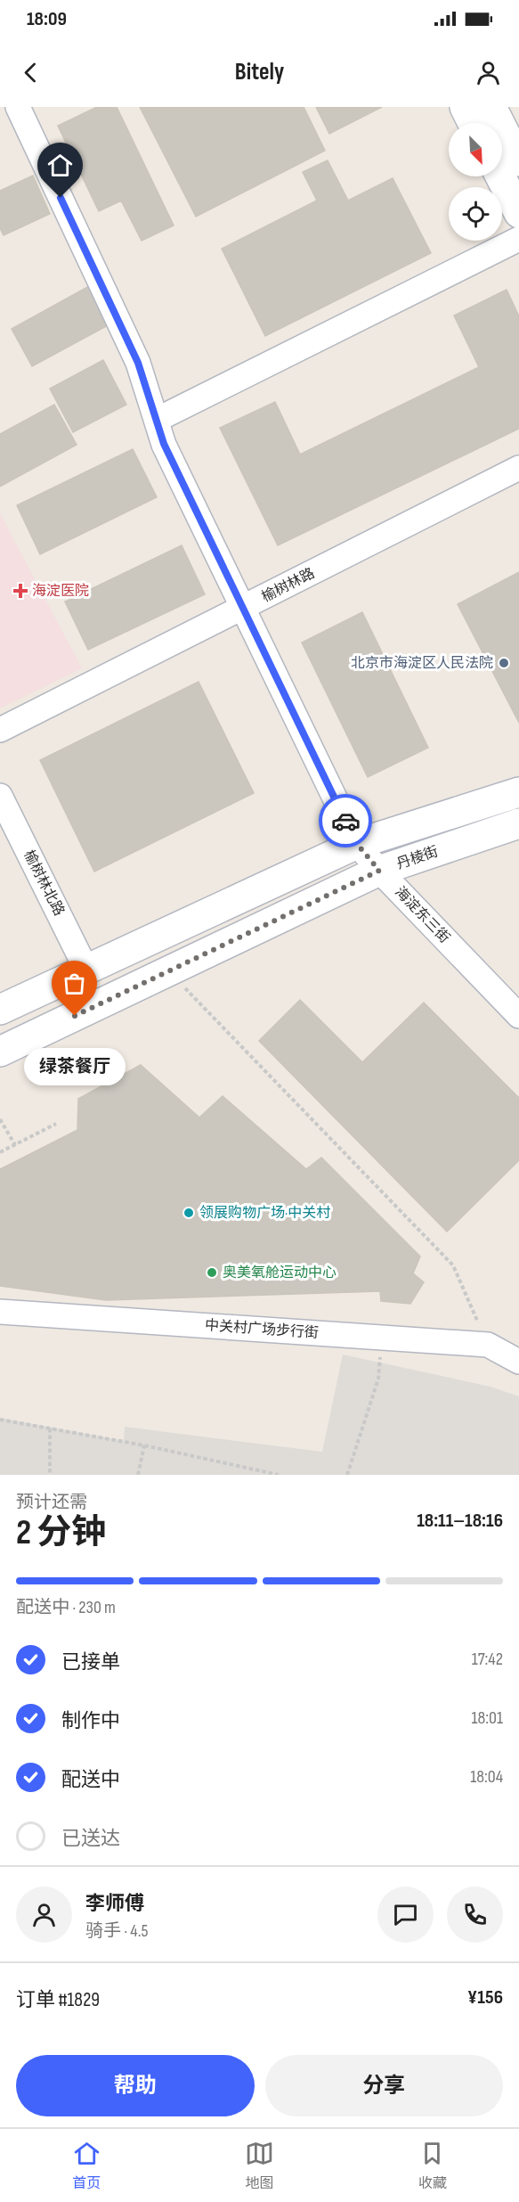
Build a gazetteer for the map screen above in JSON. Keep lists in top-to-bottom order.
{
  "streets": {
    "main road": ["丹棱街"],
    "street": [
      "榆树林路",
      "榆树林北路",
      "海淀东三街",
      "中关村广场步行街"
    ]
  },
  "crossings": [
    ["榆树林路", "海淀东三街"],
    ["丹棱街", "海淀东三街"]
  ],
  "places": {
    "health": ["海淀医院"],
    "other": [
      "北京市海淀区人民法院",
      "绿茶餐厅",
      "领展购物广场·中关村",
      "奥美氧舱运动中心"
    ]
  },
  "north": "bottom right",
  "page": {
    "status": "18:09",
    "header": "Bitely",
    "bubble": "绿茶餐厅",
    "heading": ["2 分钟", "预计还需", "18:11–18:16"],
    "panel": [
      "李师傅",
      "骑手 · 4.5",
      "订单 #1829",
      "¥156"
    ],
    "bar": "配送中 · 230 m",
    "list": [
      ["已接单", "17:42"],
      ["制作中", "18:01"],
      ["配送中", "18:04"],
      "已送达"
    ],
    "buttons": ["帮助", "分享"],
    "tabs": ["首页", "地图", "收藏"]
  }
}
